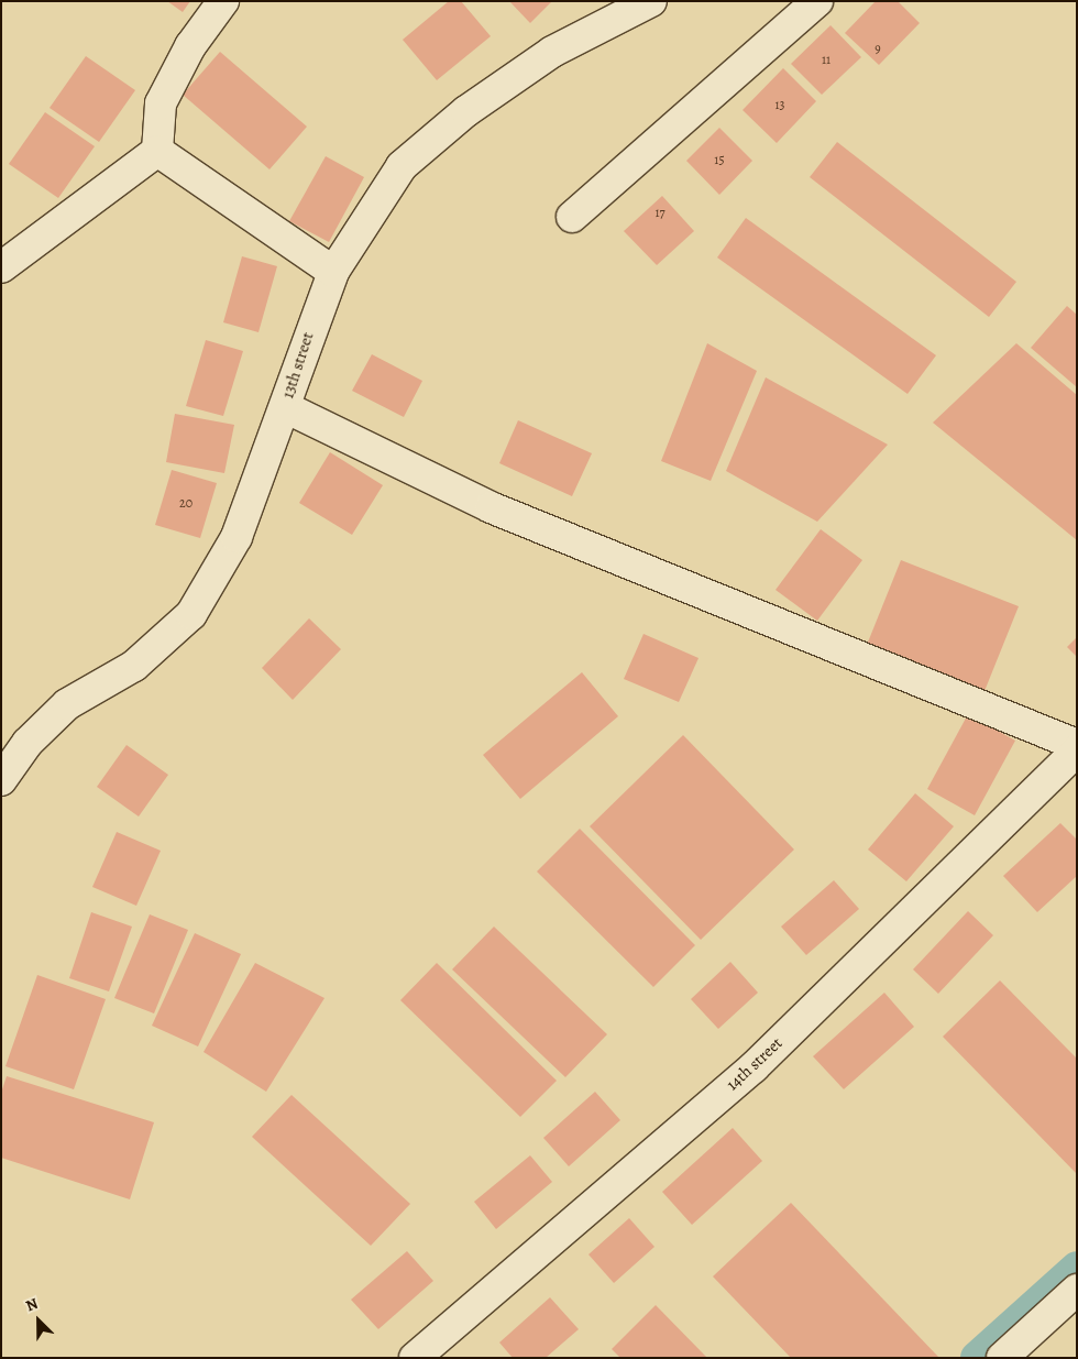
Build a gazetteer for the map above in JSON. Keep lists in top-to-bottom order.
{
  "streets": {
    "street": ["13th street", "14th street"]
  },
  "house_numbers": [
    "9",
    "11",
    "13",
    "15",
    "17",
    "20"
  ],
  "north": "top left"
}
